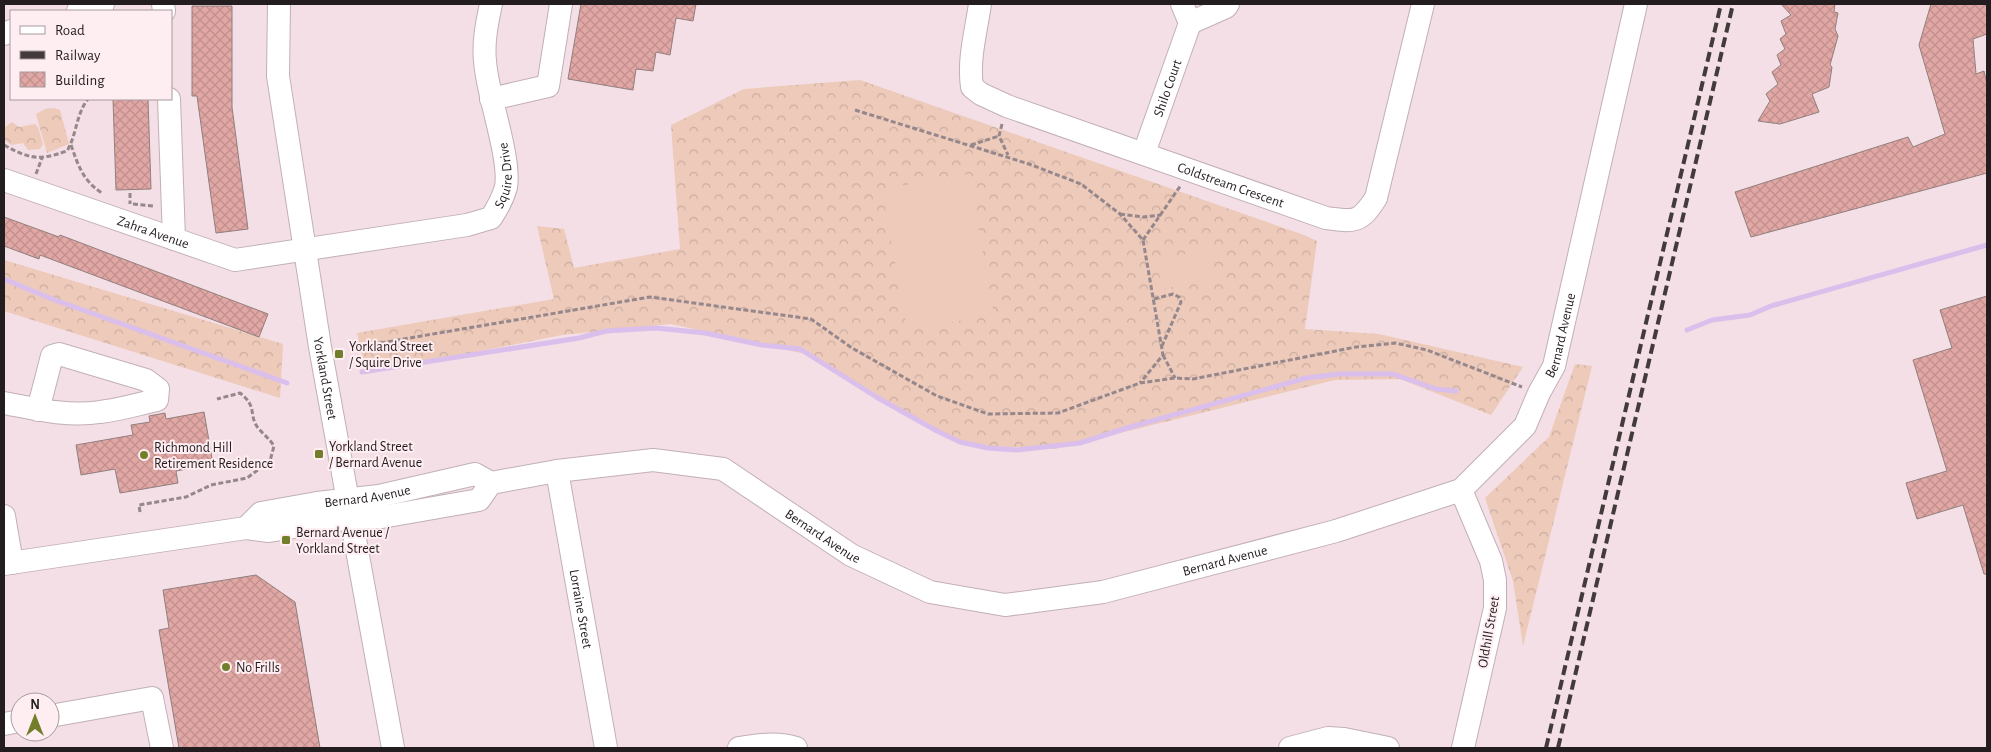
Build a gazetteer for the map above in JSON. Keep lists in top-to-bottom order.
{
  "streets": {
    "street": [
      "Shilo Court",
      "Squire Drive",
      "Coldstream Crescent",
      "Zahra Avenue",
      "Bernard Avenue",
      "Yorkland Street",
      "Lorraine Street",
      "Oldhill Street"
    ]
  },
  "crossings": [
    ["Shilo Court", "Coldstream Crescent"],
    ["Squire Drive", "Zahra Avenue"],
    ["Squire Drive", "Yorkland Street"],
    ["Zahra Avenue", "Yorkland Street"],
    ["Bernard Avenue", "Yorkland Street"],
    ["Bernard Avenue", "Lorraine Street"],
    ["Bernard Avenue", "Oldhill Street"]
  ],
  "places": {
    "transit": ["Yorkland Street / Squire Drive", "Yorkland Street / Bernard Avenue", "Bernard Avenue / Yorkland Street"],
    "other": ["Richmond Hill Retirement Residence", "No Frills"]
  },
  "legend": ["Road", "Railway", "Building"],
  "north": "top"
}
